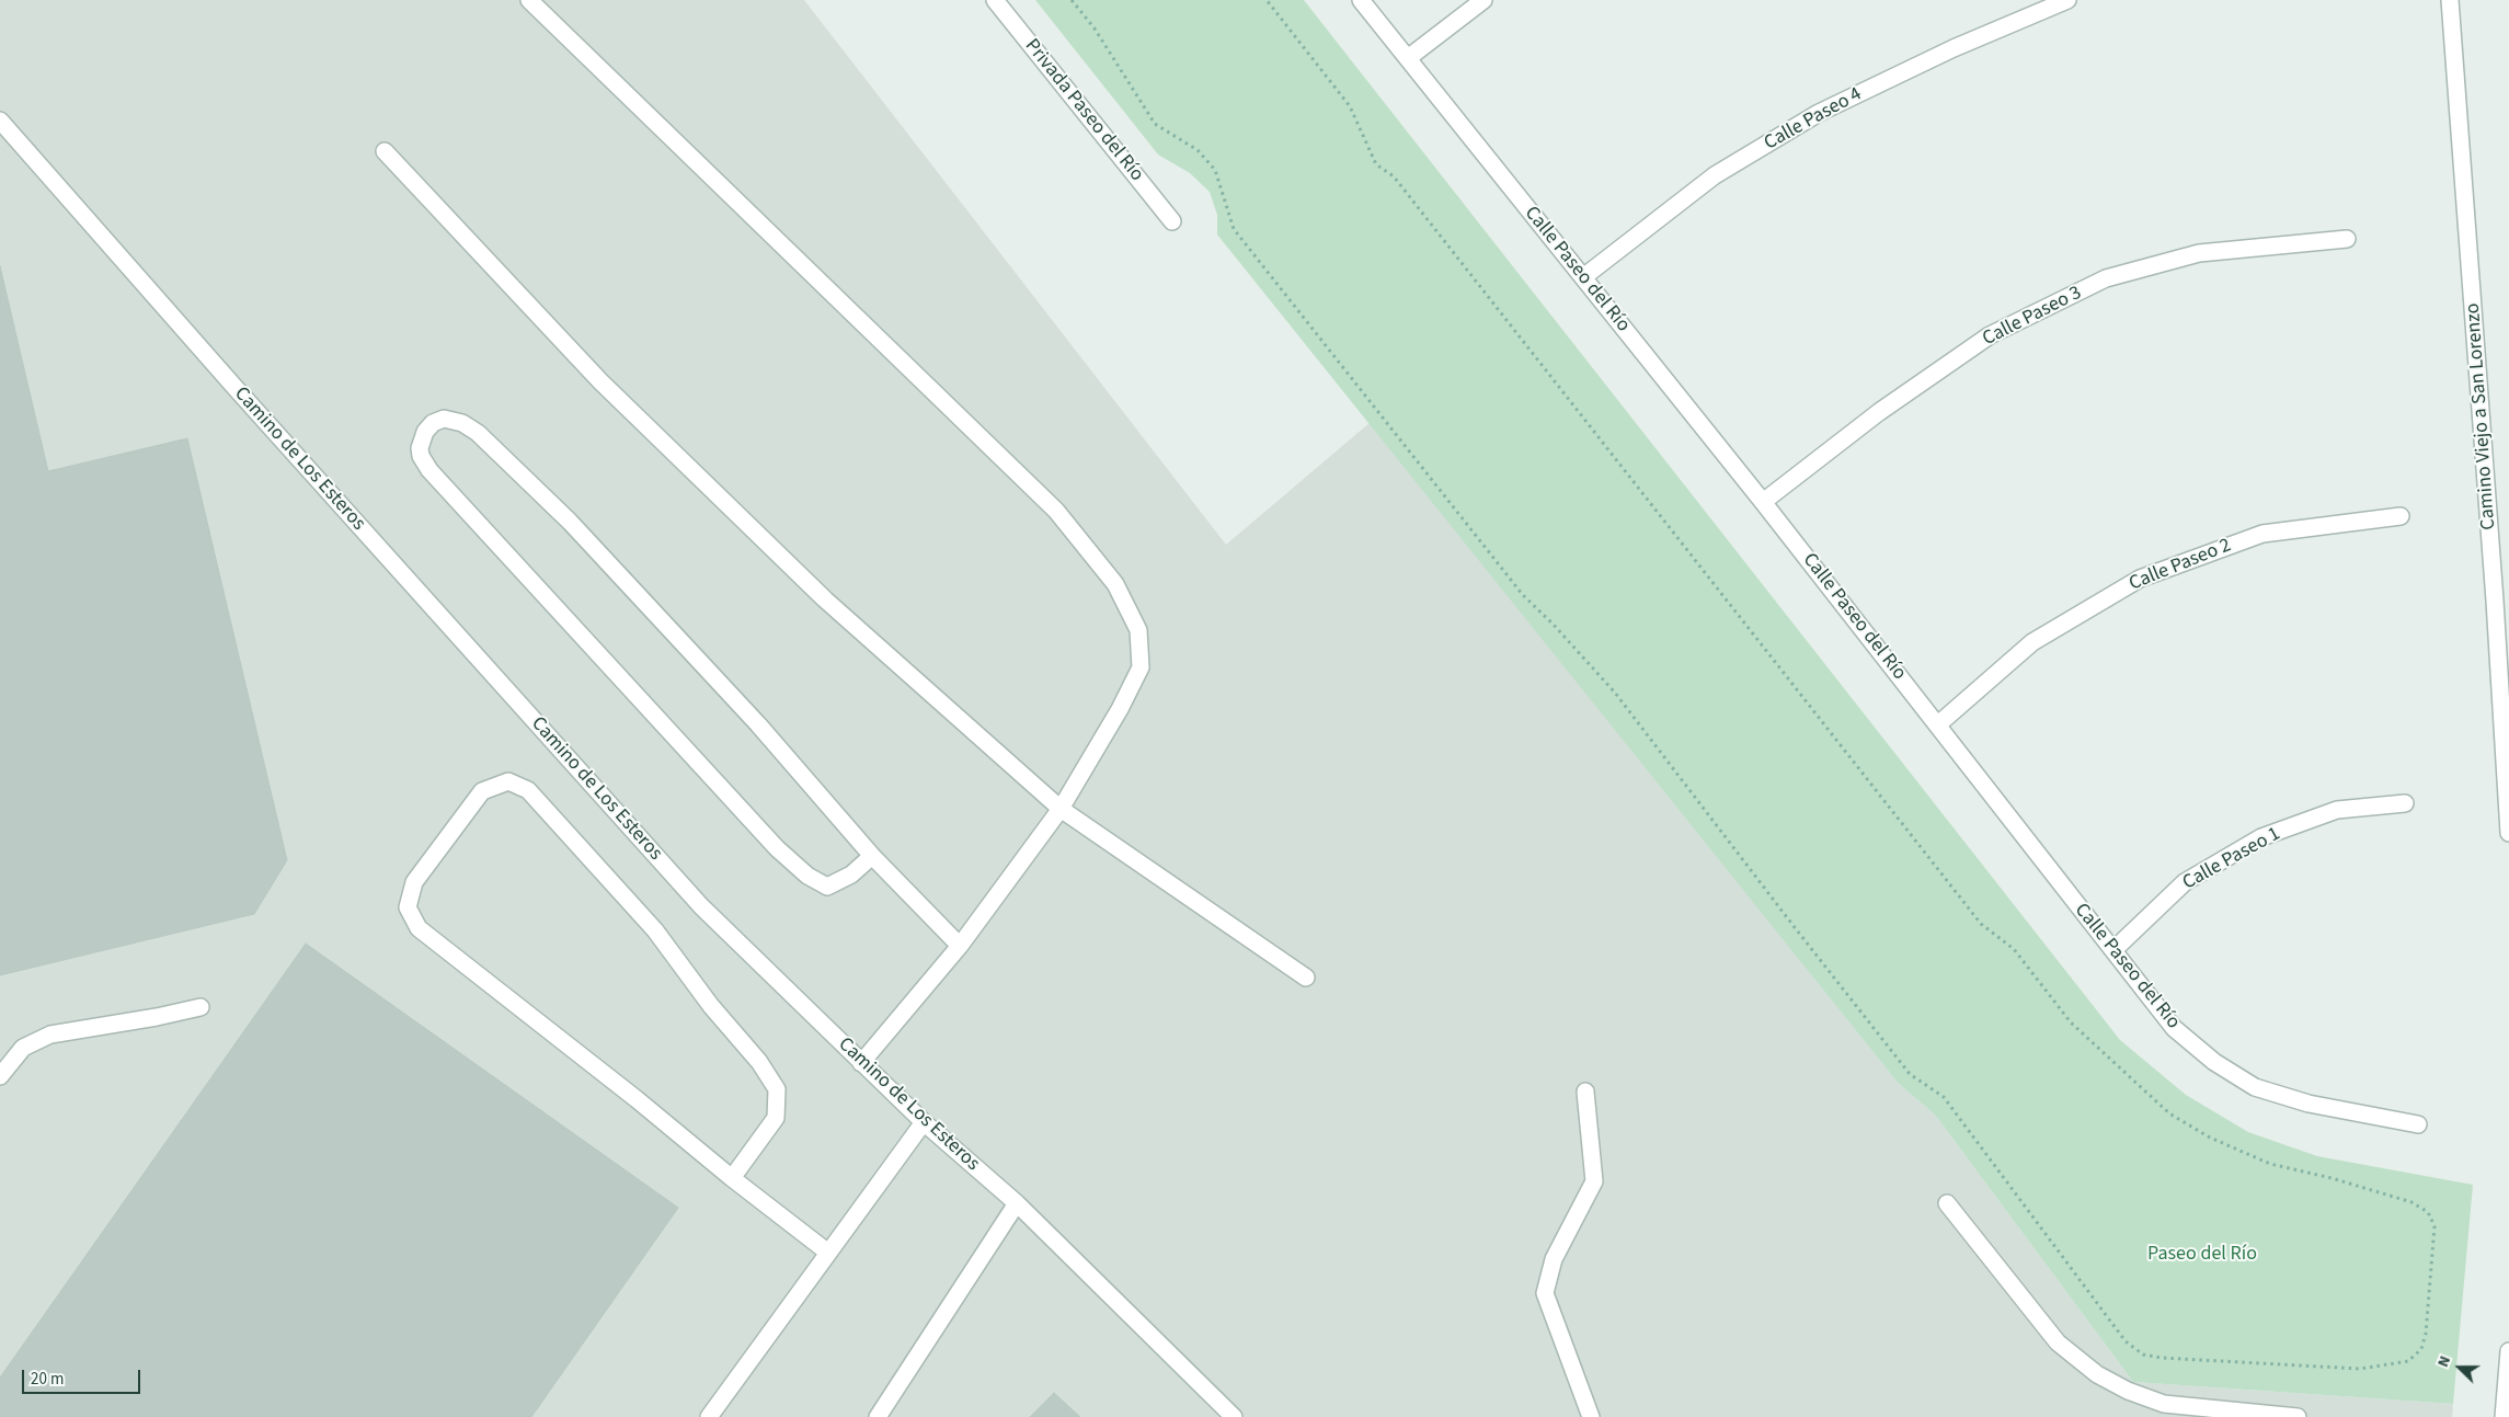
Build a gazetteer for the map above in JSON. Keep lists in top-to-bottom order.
{
  "streets": {
    "street": [
      "Privada Paseo del Río",
      "Calle Paseo 4",
      "Calle Paseo del Río",
      "Calle Paseo 3",
      "Camino Viejo a San Lorenzo",
      "Camino de Los Esteros",
      "Calle Paseo 2",
      "Calle Paseo 1"
    ]
  },
  "crossings": [
    ["Calle Paseo 4", "Calle Paseo del Río"],
    ["Calle Paseo del Río", "Calle Paseo 3"],
    ["Calle Paseo del Río", "Calle Paseo 2"],
    ["Calle Paseo del Río", "Calle Paseo 1"]
  ],
  "parks": ["Paseo del Río"],
  "scale_bar": "20 m",
  "north": "left"
}
